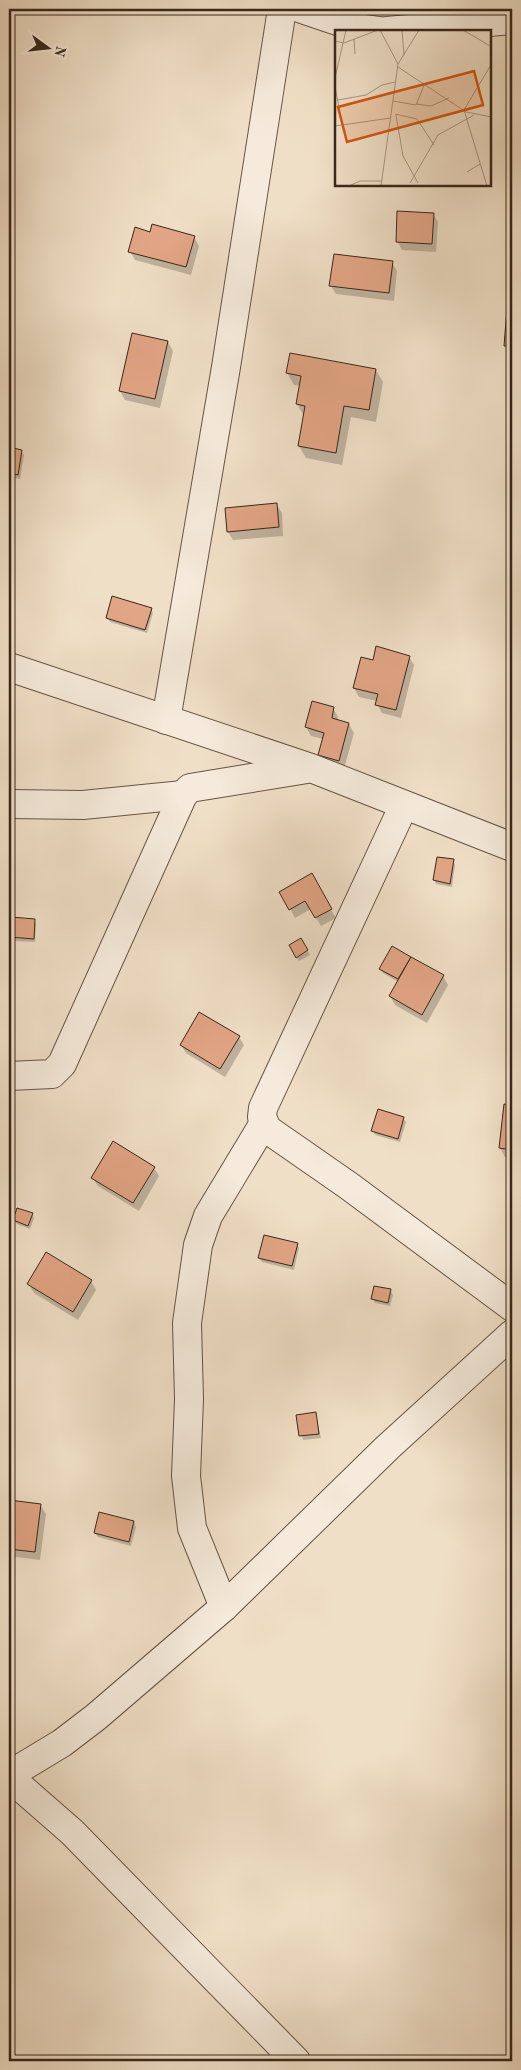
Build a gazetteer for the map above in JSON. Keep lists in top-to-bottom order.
{
  "north": "right"
}
